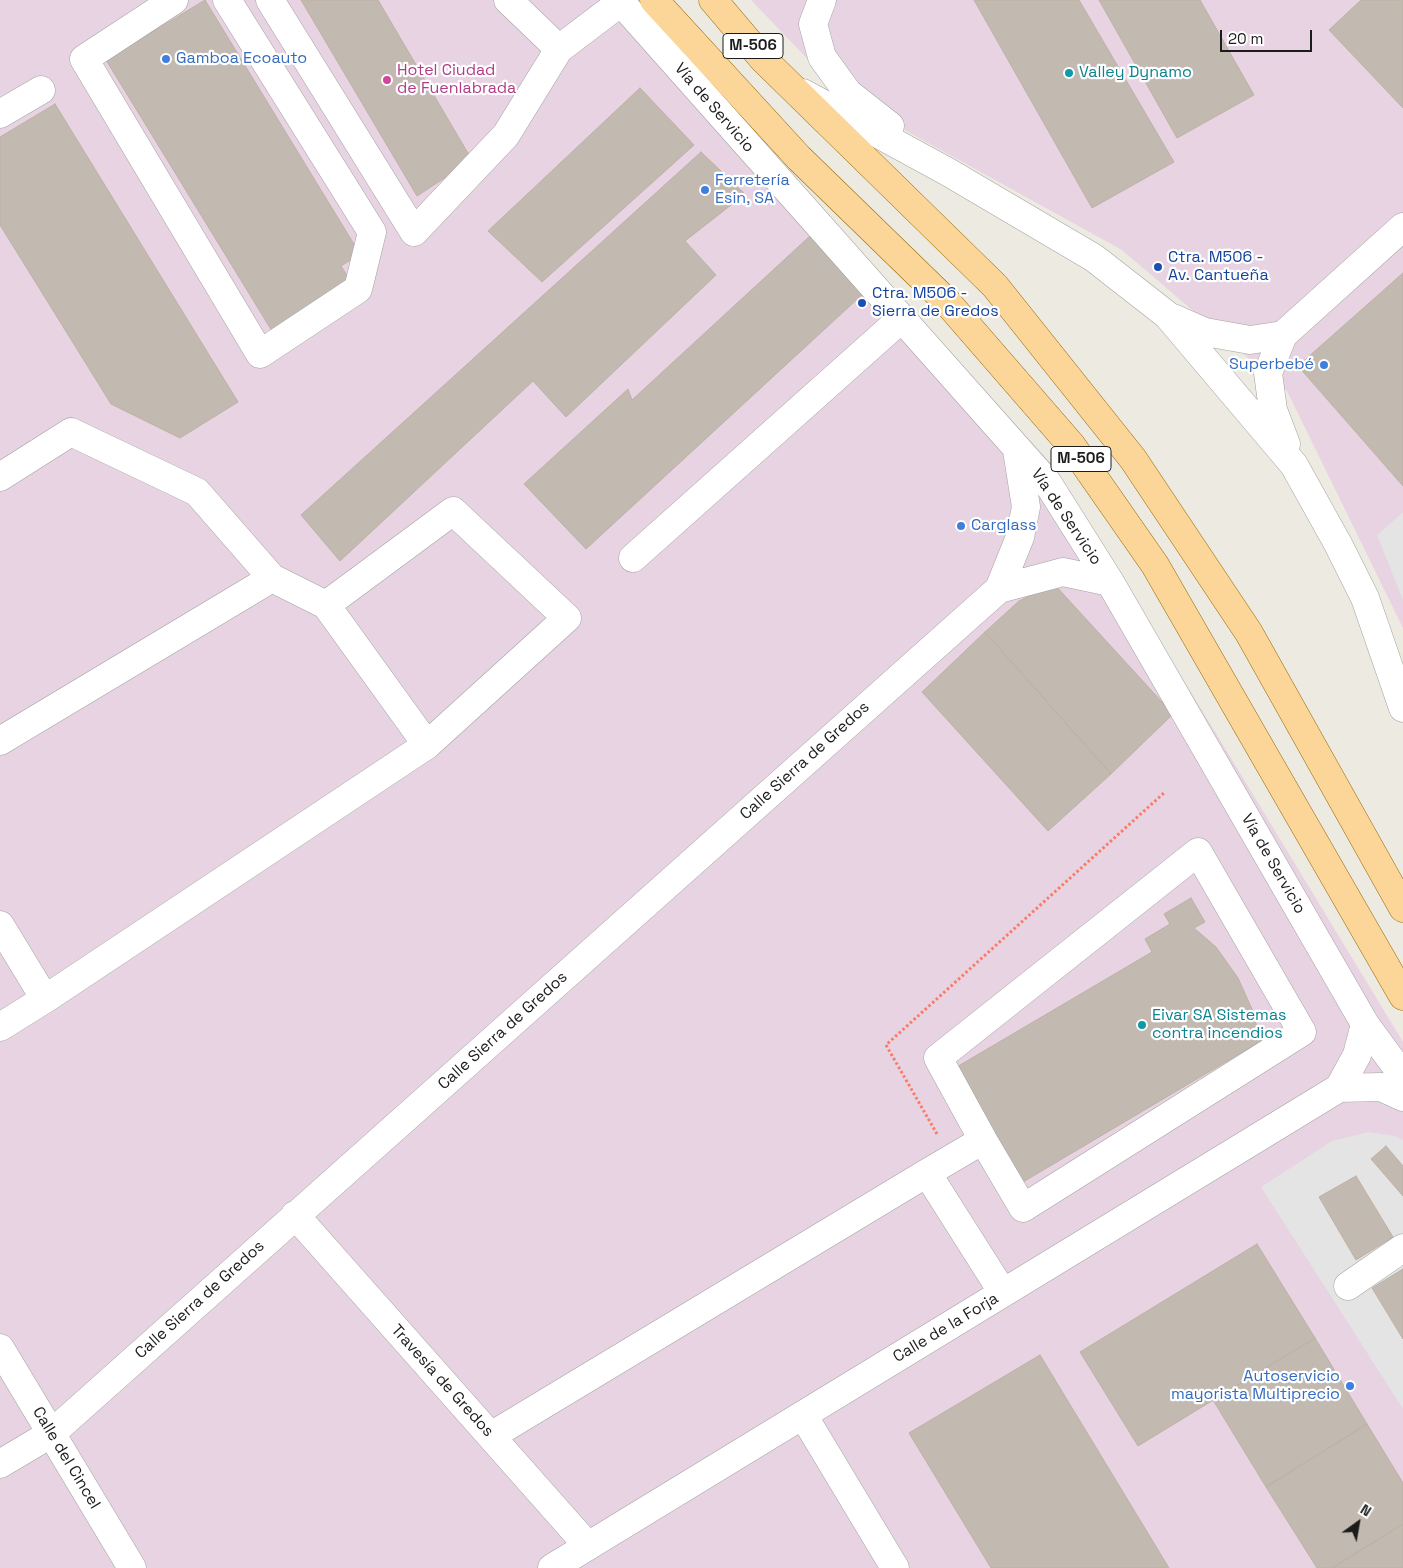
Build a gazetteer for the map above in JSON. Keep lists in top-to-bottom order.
{
  "streets": {
    "main road": ["M-506"],
    "street": [
      "Vía de Servicio",
      "Calle Sierra de Gredos",
      "Calle de la Forja",
      "Travesía de Gredos",
      "Calle del Cincel"
    ]
  },
  "crossings": [
    ["Vía de Servicio", "Calle Sierra de Gredos"],
    ["Vía de Servicio", "Calle de la Forja"],
    ["Calle Sierra de Gredos", "Travesía de Gredos"],
    ["Calle Sierra de Gredos", "Calle del Cincel"],
    ["Calle de la Forja", "Travesía de Gredos"]
  ],
  "places": [
    "Gamboa Ecoauto",
    "Valley Dynamo",
    "Hotel Ciudad de Fuenlabrada",
    "Ferretería Esin, SA",
    "Ctra. M506 - Av. Cantueña",
    "Ctra. M506 - Sierra de Gredos",
    "Superbebé",
    "Carglass",
    "Eivar SA Sistemas contra incendios",
    "Autoservicio mayorista Multiprecio"
  ],
  "scale_bar": "20 m",
  "north": "top right"
}
